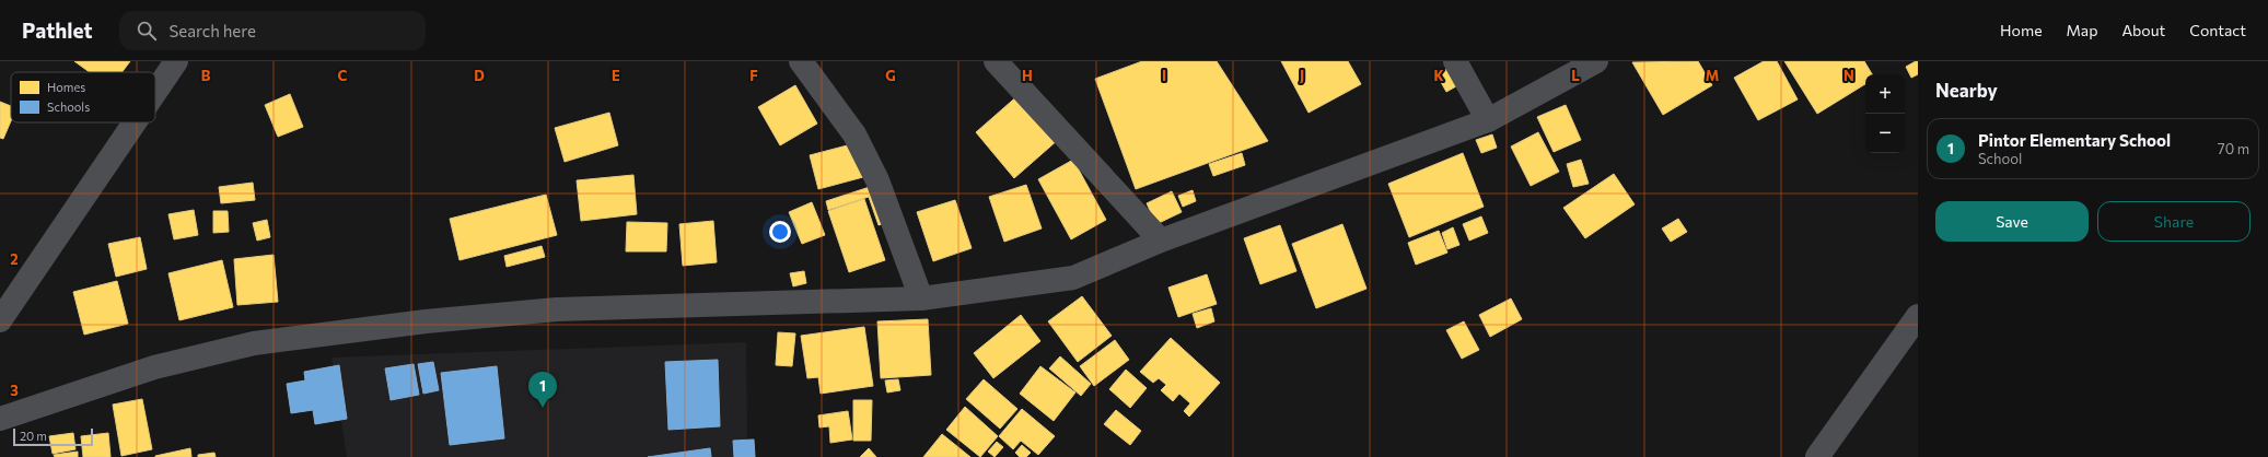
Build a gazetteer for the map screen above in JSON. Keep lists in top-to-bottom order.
{
  "legend": ["Homes", "Schools"],
  "scale_bar": "20 m",
  "page": {
    "header": "Pathlet",
    "search": "Search here",
    "nav": [
      "Home",
      "Map",
      "About",
      "Contact"
    ],
    "heading": "Nearby",
    "map_buttons": ["+", "−"],
    "list": [
      {
        "mark": "1",
        "name": "Pintor Elementary School",
        "note": "School",
        "value": "70 m"
      }
    ],
    "buttons": ["Save", "Share"],
    "pins": "1",
    "scale": "20 m"
  },
  "grid": {
    "columns": [
      "B",
      "C",
      "D",
      "E",
      "F",
      "G",
      "H",
      "I",
      "J",
      "K",
      "L",
      "M",
      "N"
    ],
    "rows": ["2", "3"]
  }
}
